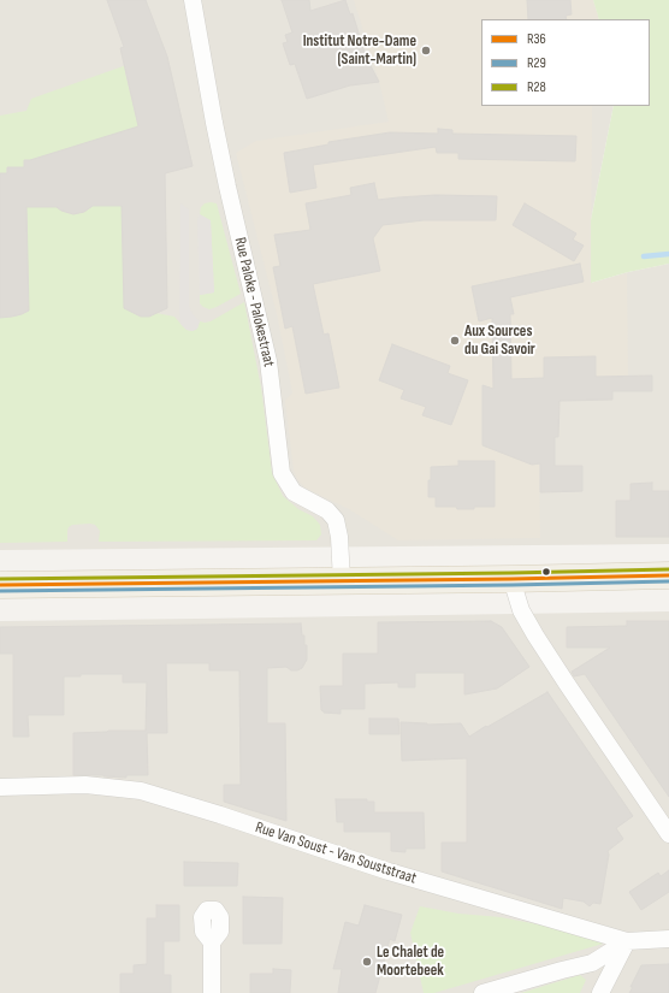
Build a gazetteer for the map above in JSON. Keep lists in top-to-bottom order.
{
  "streets": {
    "street": ["Rue Paloke - Palokestraat", "Rue Van Soust - Van Souststraat"]
  },
  "places": ["Institut Notre-Dame (Saint-Martin)", "Aux Sources du Gai Savoir", "Le Chalet de Moortebeek"],
  "lines": ["transit line R28", "transit line R36", "transit line R29"],
  "legend": ["R36", "R29", "R28"]
}
